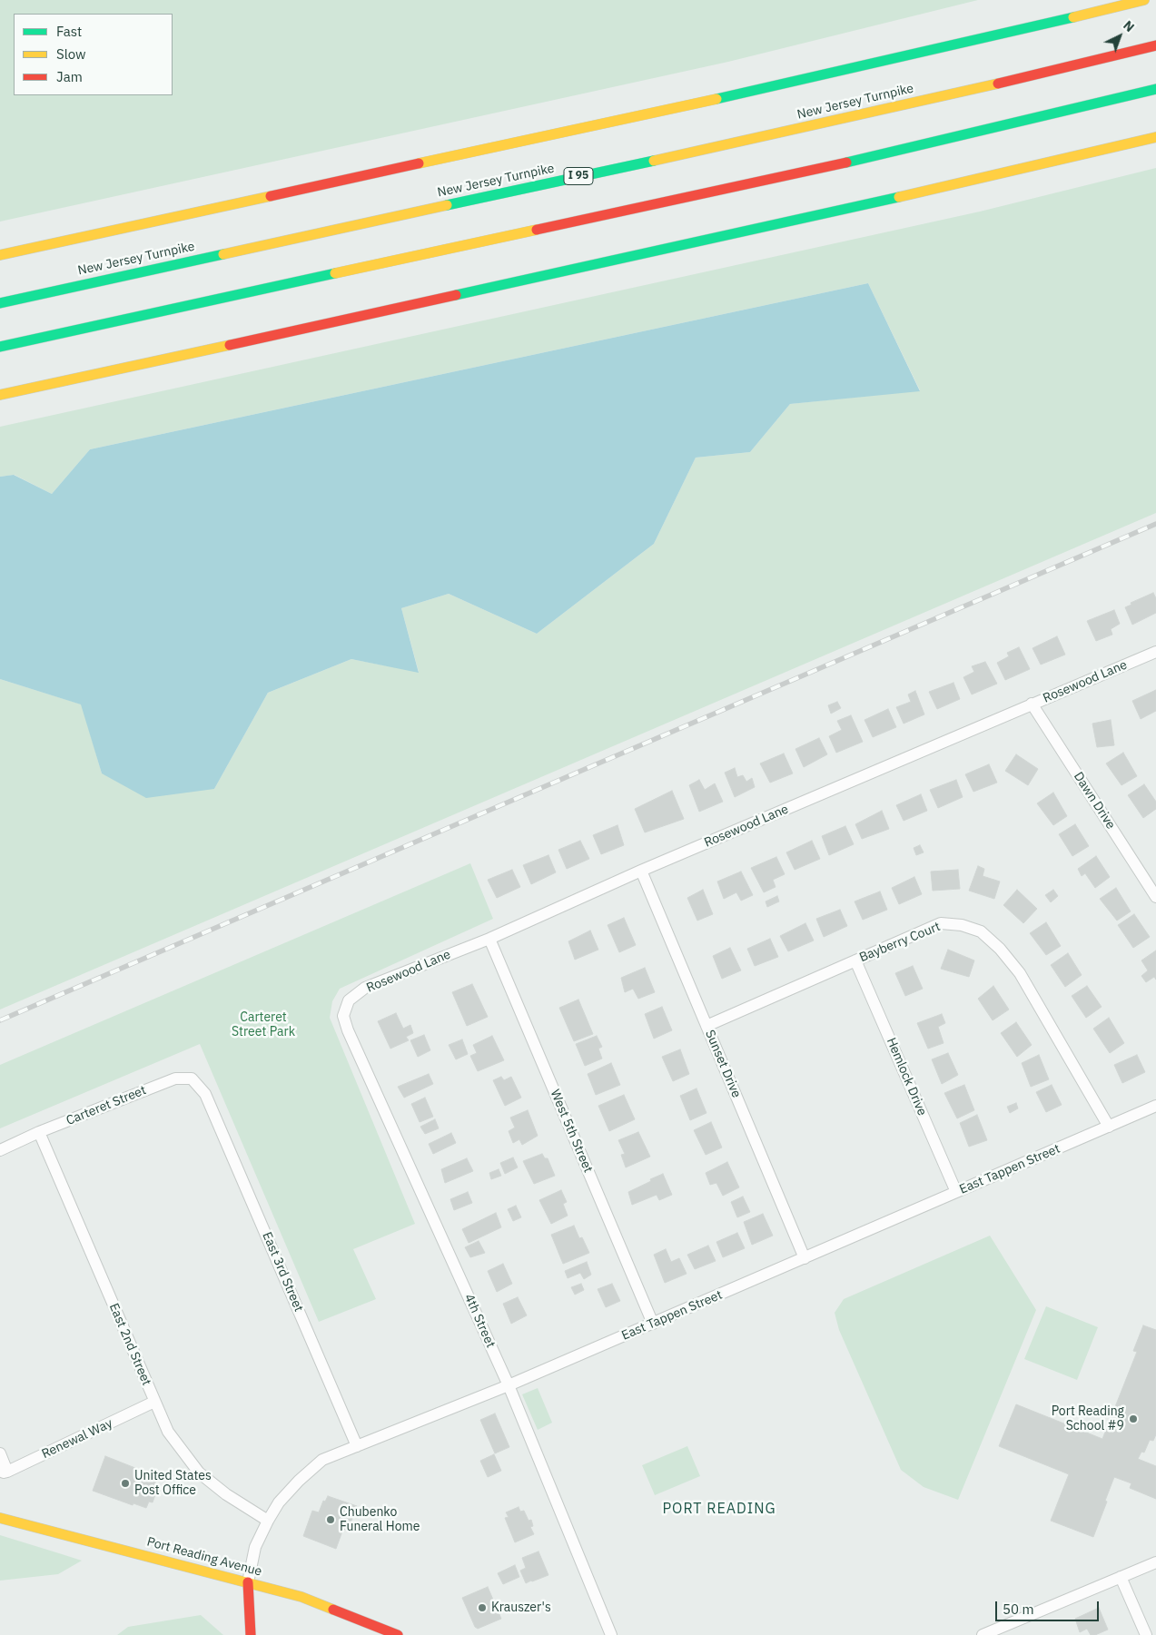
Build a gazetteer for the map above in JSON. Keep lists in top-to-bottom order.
{
  "streets": {
    "main road": ["New Jersey Turnpike", "I 95", "Port Reading Avenue"],
    "street": [
      "Rosewood Lane",
      "Dawn Drive",
      "Bayberry Court",
      "Sunset Drive",
      "Hemlock Drive",
      "Carteret Street",
      "West 5th Street",
      "East Tappen Street",
      "East 3rd Street",
      "4th Street",
      "East 2nd Street",
      "Renewal Way"
    ]
  },
  "crossings": [
    ["Rosewood Lane", "Dawn Drive"],
    ["Rosewood Lane", "Sunset Drive"],
    ["Rosewood Lane", "West 5th Street"],
    ["Rosewood Lane", "4th Street"],
    ["Bayberry Court", "Sunset Drive"],
    ["Bayberry Court", "Hemlock Drive"],
    ["Bayberry Court", "East Tappen Street"],
    ["Sunset Drive", "East Tappen Street"],
    ["Hemlock Drive", "East Tappen Street"],
    ["Carteret Street", "East 3rd Street"],
    ["Carteret Street", "East 2nd Street"],
    ["West 5th Street", "East Tappen Street"],
    ["East Tappen Street", "East 3rd Street"],
    ["East Tappen Street", "4th Street"],
    ["East Tappen Street", "East 2nd Street"],
    ["East Tappen Street", "Port Reading Avenue"],
    ["East 2nd Street", "Renewal Way"]
  ],
  "districts": ["PORT READING"],
  "parks": ["Carteret Street Park"],
  "places": [
    "Port Reading School #9",
    "United States Post Office",
    "Chubenko Funeral Home",
    "Krauszer's"
  ],
  "legend": ["Fast", "Slow", "Jam"],
  "scale_bar": "50 m",
  "north": "top right"
}
